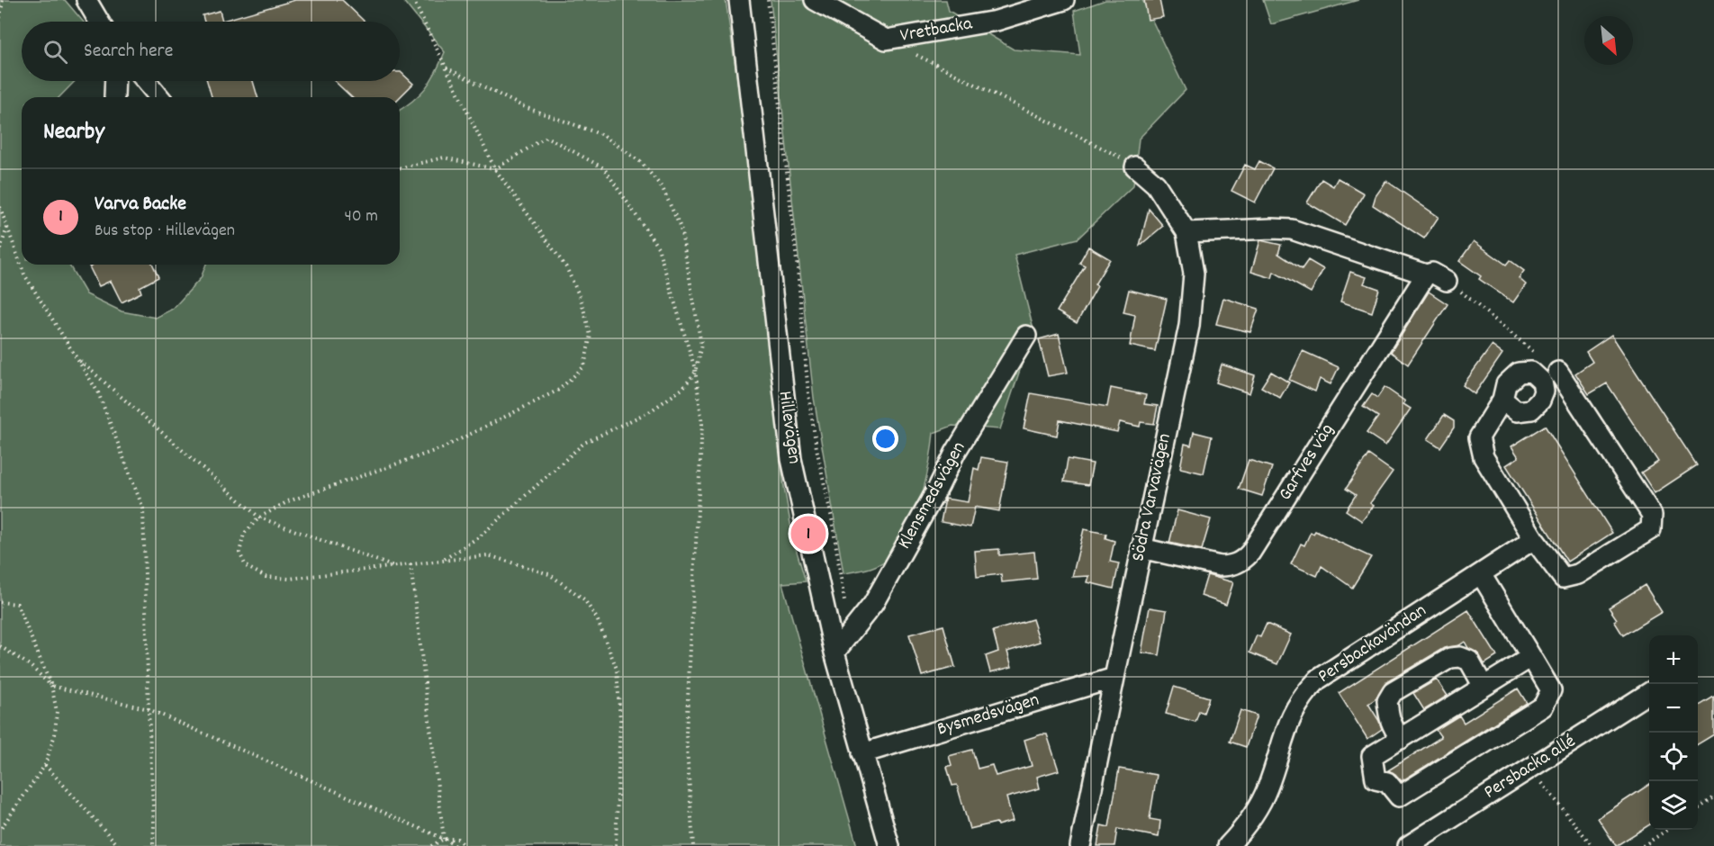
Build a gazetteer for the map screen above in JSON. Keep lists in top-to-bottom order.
{
  "streets": {
    "street": [
      "Vretbacka",
      "Hillevägen",
      "Garfves väg",
      "Klensmedsvägen",
      "Södra Varvavägen",
      "Persbackavändan",
      "Bysmedsvägen",
      "Persbacka allé"
    ]
  },
  "crossings": [
    ["Hillevägen", "Klensmedsvägen"],
    ["Hillevägen", "Bysmedsvägen"],
    ["Garfves väg", "Södra Varvavägen"],
    ["Södra Varvavägen", "Bysmedsvägen"]
  ],
  "north": "bottom right",
  "page": {
    "search": "Search here",
    "heading": "Nearby",
    "list": [
      {
        "mark": "1",
        "name": "Varva Backe",
        "note": "Bus stop · Hillevägen",
        "value": "40 m"
      }
    ],
    "pins": "1",
    "map_buttons": ["+", "−"]
  }
}
